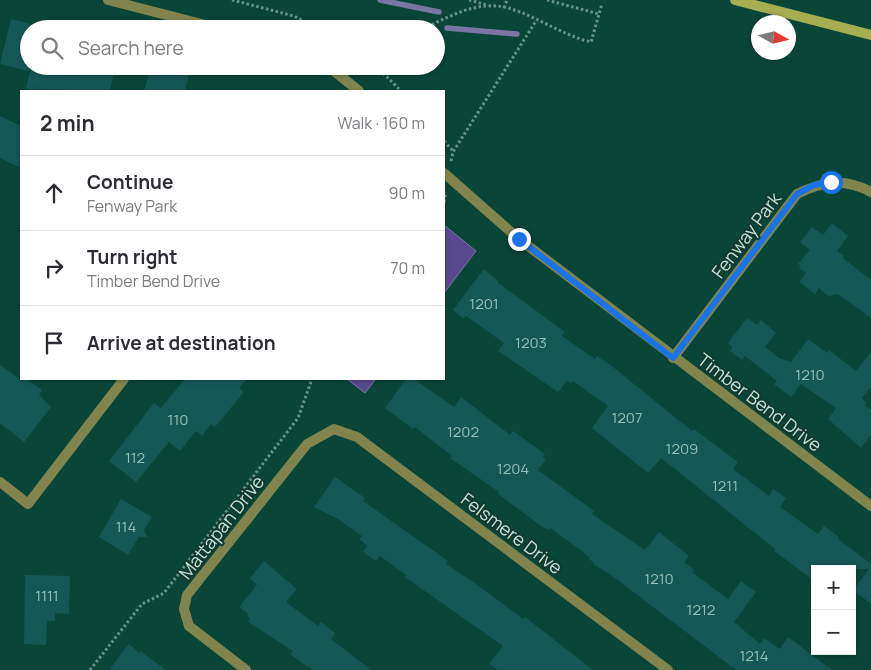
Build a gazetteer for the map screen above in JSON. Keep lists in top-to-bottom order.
{
  "streets": {
    "street": [
      "Fenway Park",
      "Timber Bend Drive",
      "Mattapan Drive",
      "Felsmere Drive"
    ]
  },
  "crossings": [
    ["Fenway Park", "Timber Bend Drive"],
    ["Mattapan Drive", "Felsmere Drive"]
  ],
  "house_numbers": [
    "1201",
    "1203",
    "1210",
    "1207",
    "110",
    "1202",
    "1209",
    "112",
    "1204",
    "1211",
    "114",
    "1210",
    "1111",
    "1212",
    "1214"
  ],
  "north": "right",
  "page": {
    "search": "Search here",
    "heading": ["2 min", "Walk · 160 m"],
    "list": [
      ["Continue", "Fenway Park", "90 m"],
      ["Turn right", "Timber Bend Drive", "70 m"],
      "Arrive at destination"
    ],
    "map_buttons": ["+", "−"]
  }
}
